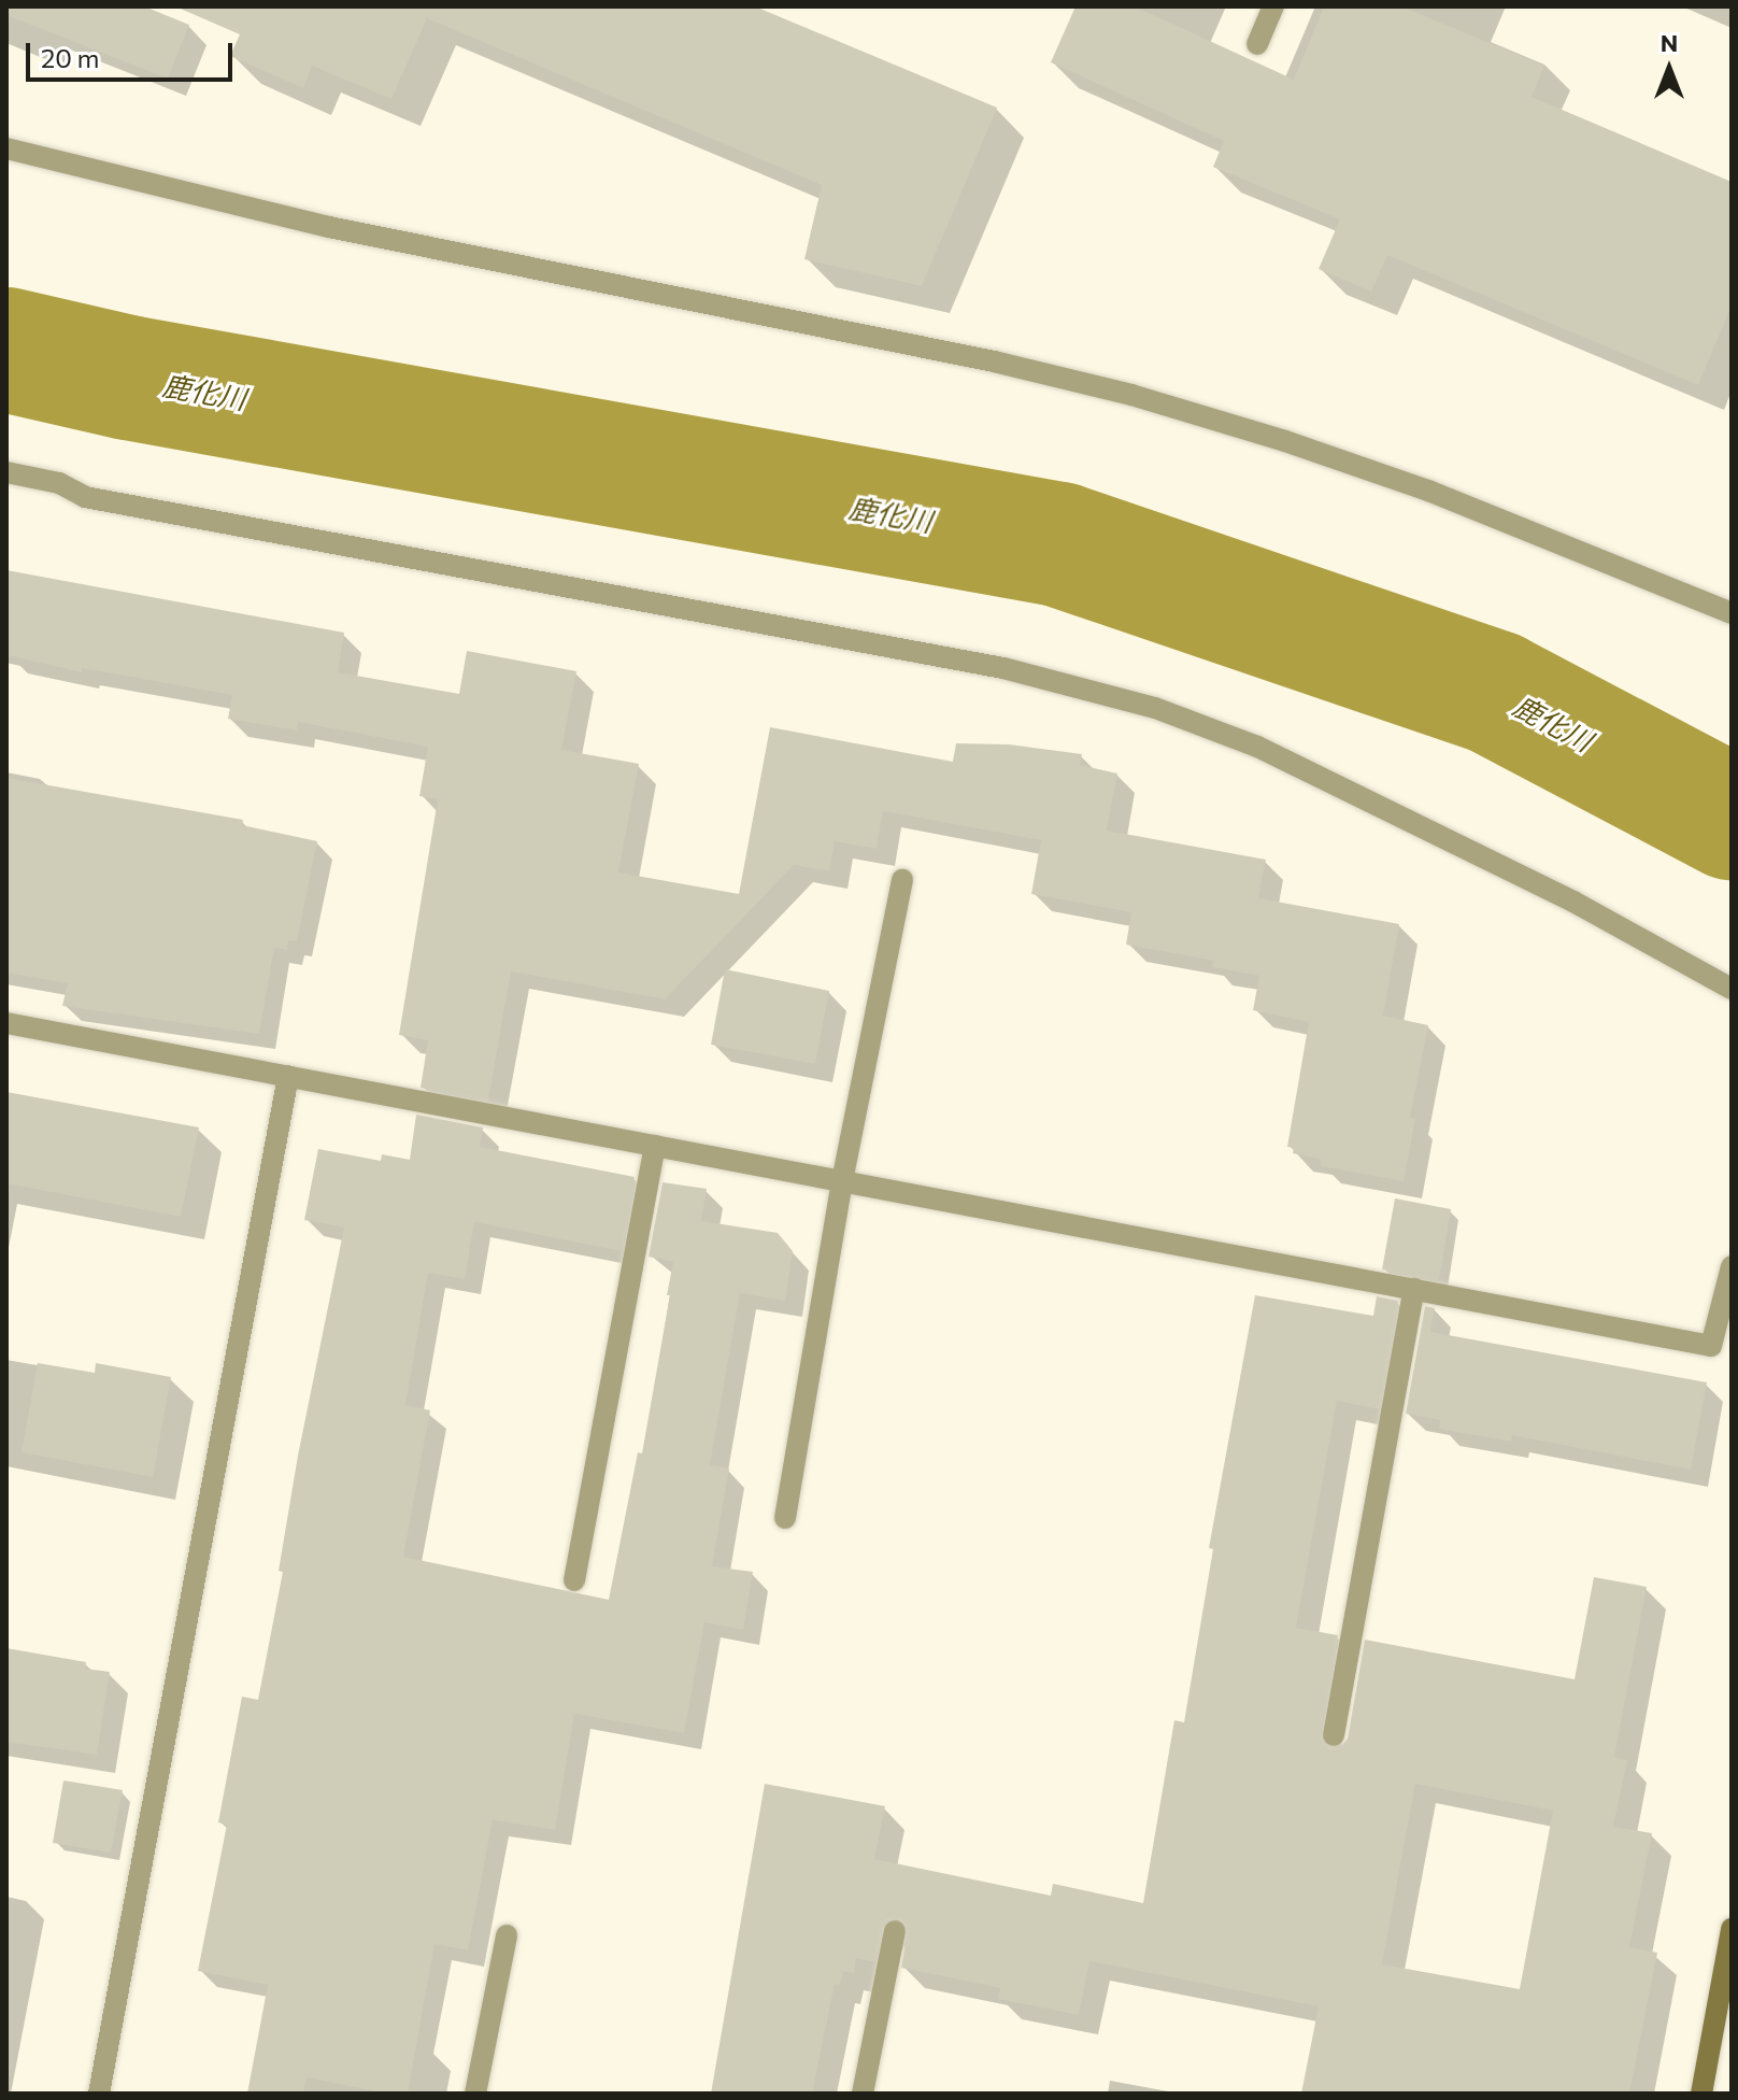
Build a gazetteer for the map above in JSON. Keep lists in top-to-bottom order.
{
  "water": ["鹿化川"],
  "scale_bar": "20 m",
  "north": "top"
}
